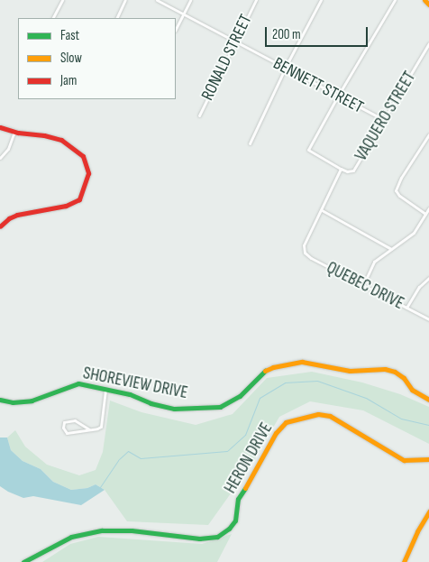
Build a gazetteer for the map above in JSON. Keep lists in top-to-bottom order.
{
  "streets": {
    "street": [
      "RONALD STREET",
      "BENNETT STREET",
      "VAQUERO STREET",
      "QUEBEC DRIVE",
      "SHOREVIEW DRIVE",
      "HERON DRIVE"
    ]
  },
  "crossings": [
    ["RONALD STREET", "BENNETT STREET"],
    ["BENNETT STREET", "VAQUERO STREET"],
    ["VAQUERO STREET", "QUEBEC DRIVE"]
  ],
  "legend": ["Fast", "Slow", "Jam"],
  "scale_bar": "200 m"
}
